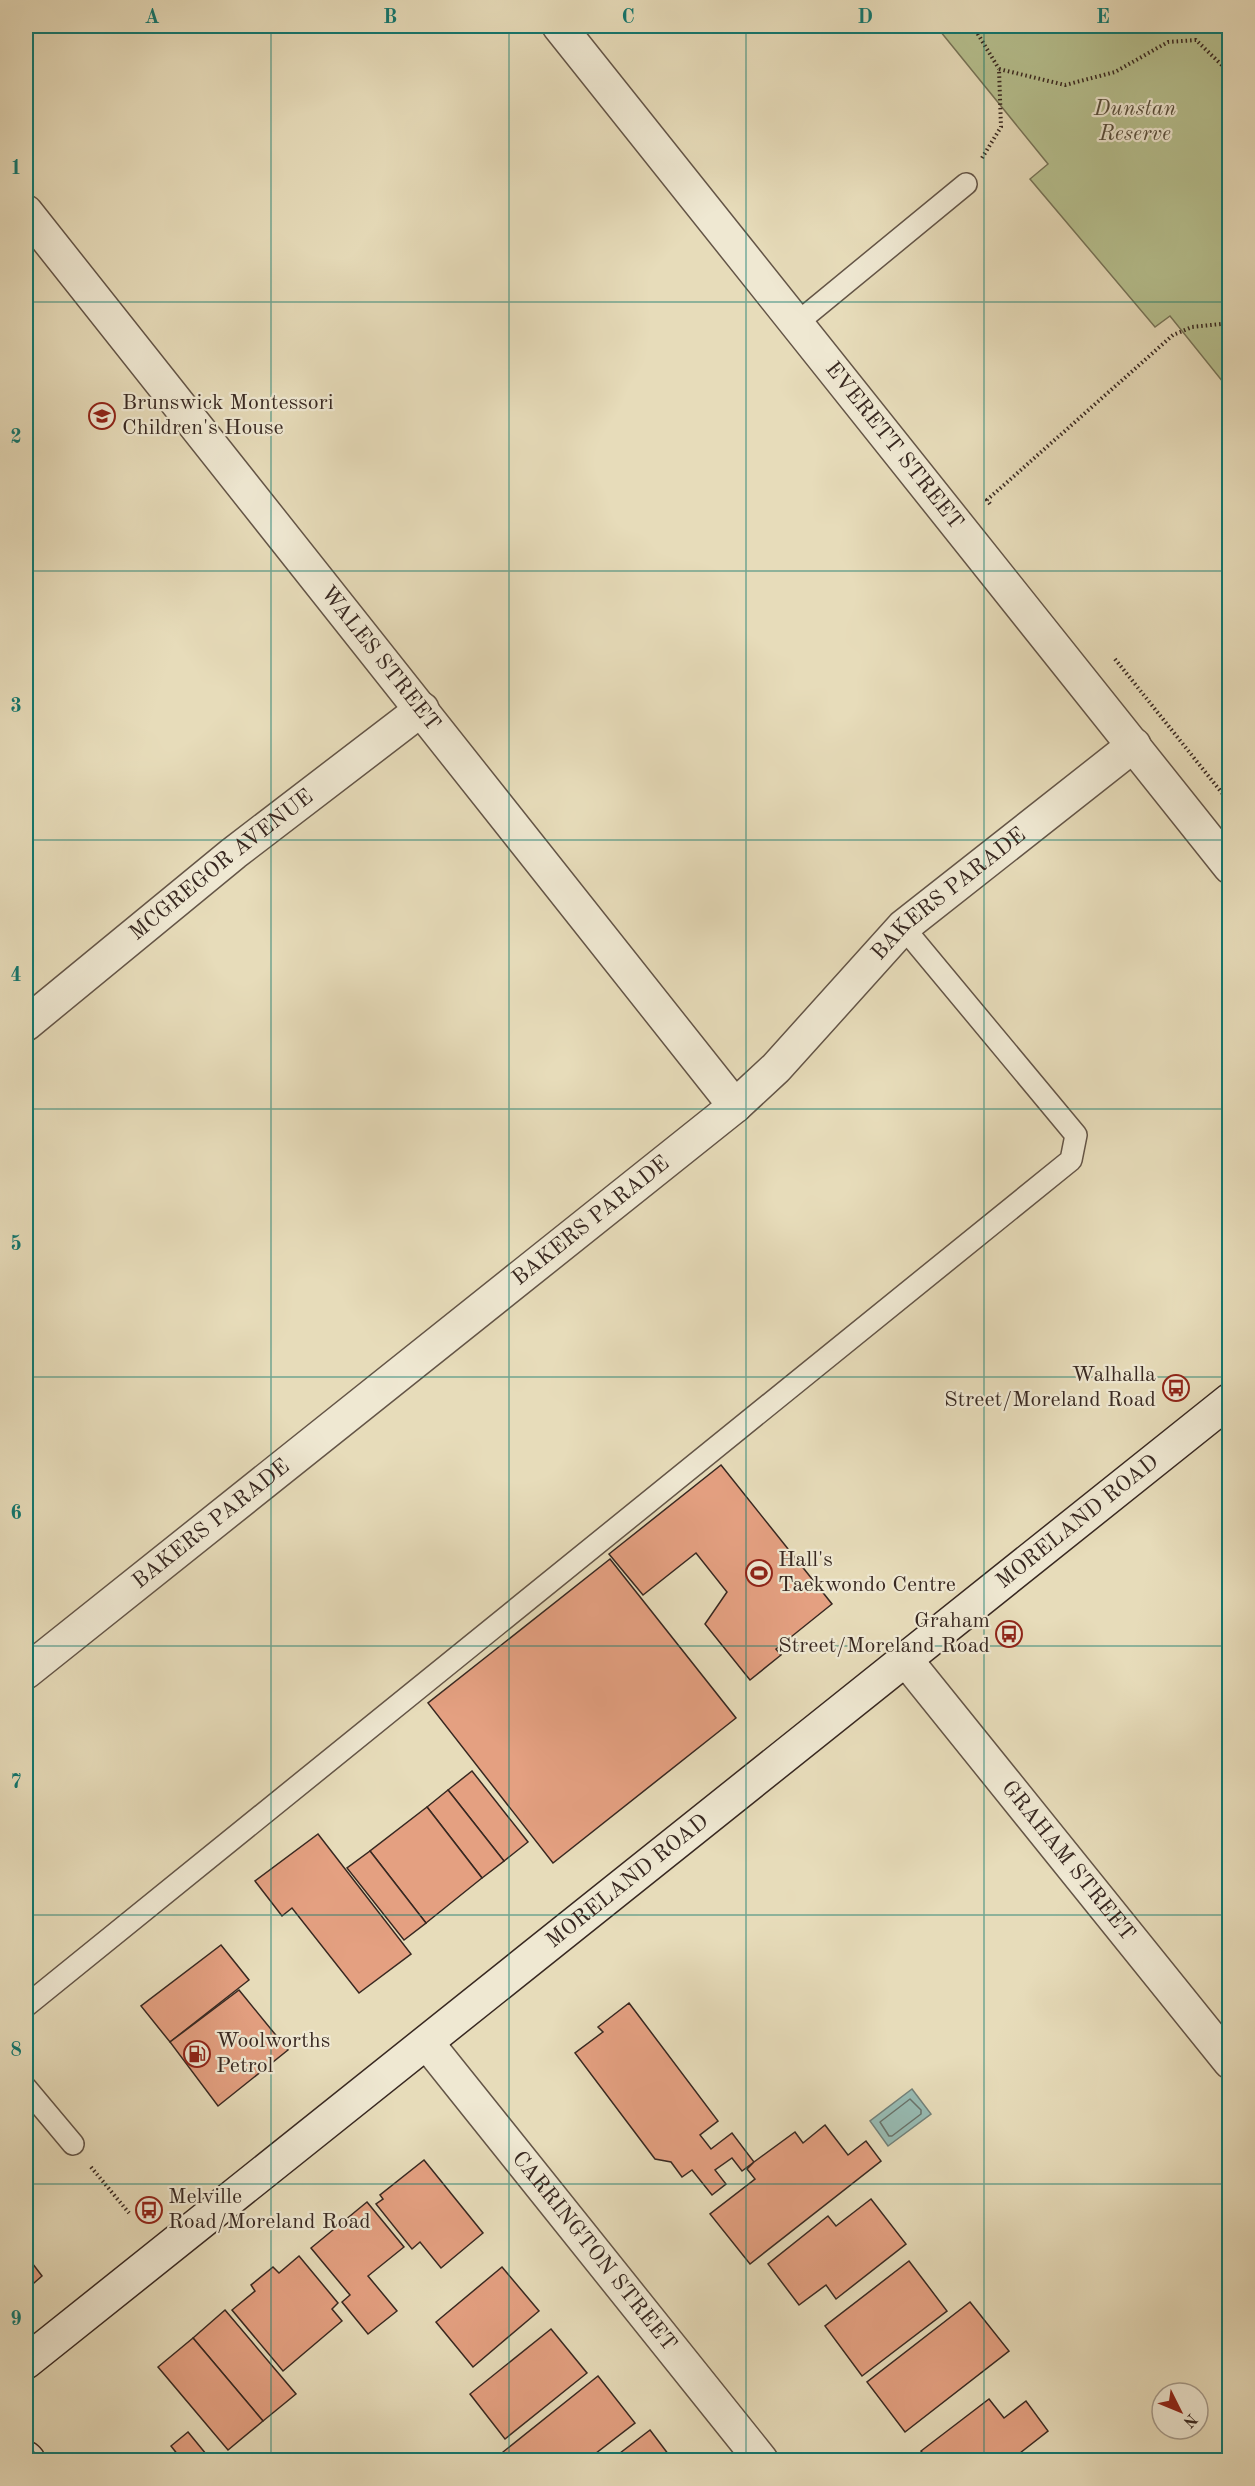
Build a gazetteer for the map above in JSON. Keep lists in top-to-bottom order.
{
  "streets": {
    "street": [
      "EVERETT STREET",
      "WALES STREET",
      "MCGREGOR AVENUE",
      "BAKERS PARADE",
      "MORELAND ROAD",
      "GRAHAM STREET",
      "CARRINGTON STREET"
    ]
  },
  "crossings": [
    ["EVERETT STREET", "BAKERS PARADE"],
    ["WALES STREET", "MCGREGOR AVENUE"],
    ["WALES STREET", "BAKERS PARADE"],
    ["MORELAND ROAD", "GRAHAM STREET"],
    ["MORELAND ROAD", "CARRINGTON STREET"]
  ],
  "parks": ["Dunstan Reserve"],
  "places": {
    "school or university": ["Brunswick Montessori Children's House"],
    "bus stop": ["Walhalla Street/Moreland Road", "Graham Street/Moreland Road", "Melville Road/Moreland Road"],
    "sports": ["Hall's Taekwondo Centre"],
    "fuel station": ["Woolworths Petrol"]
  },
  "north": "bottom right",
  "grid": {
    "columns": [
      "A",
      "B",
      "C",
      "D",
      "E"
    ],
    "rows": [
      "1",
      "2",
      "3",
      "4",
      "5",
      "6",
      "7",
      "8",
      "9"
    ]
  }
}
